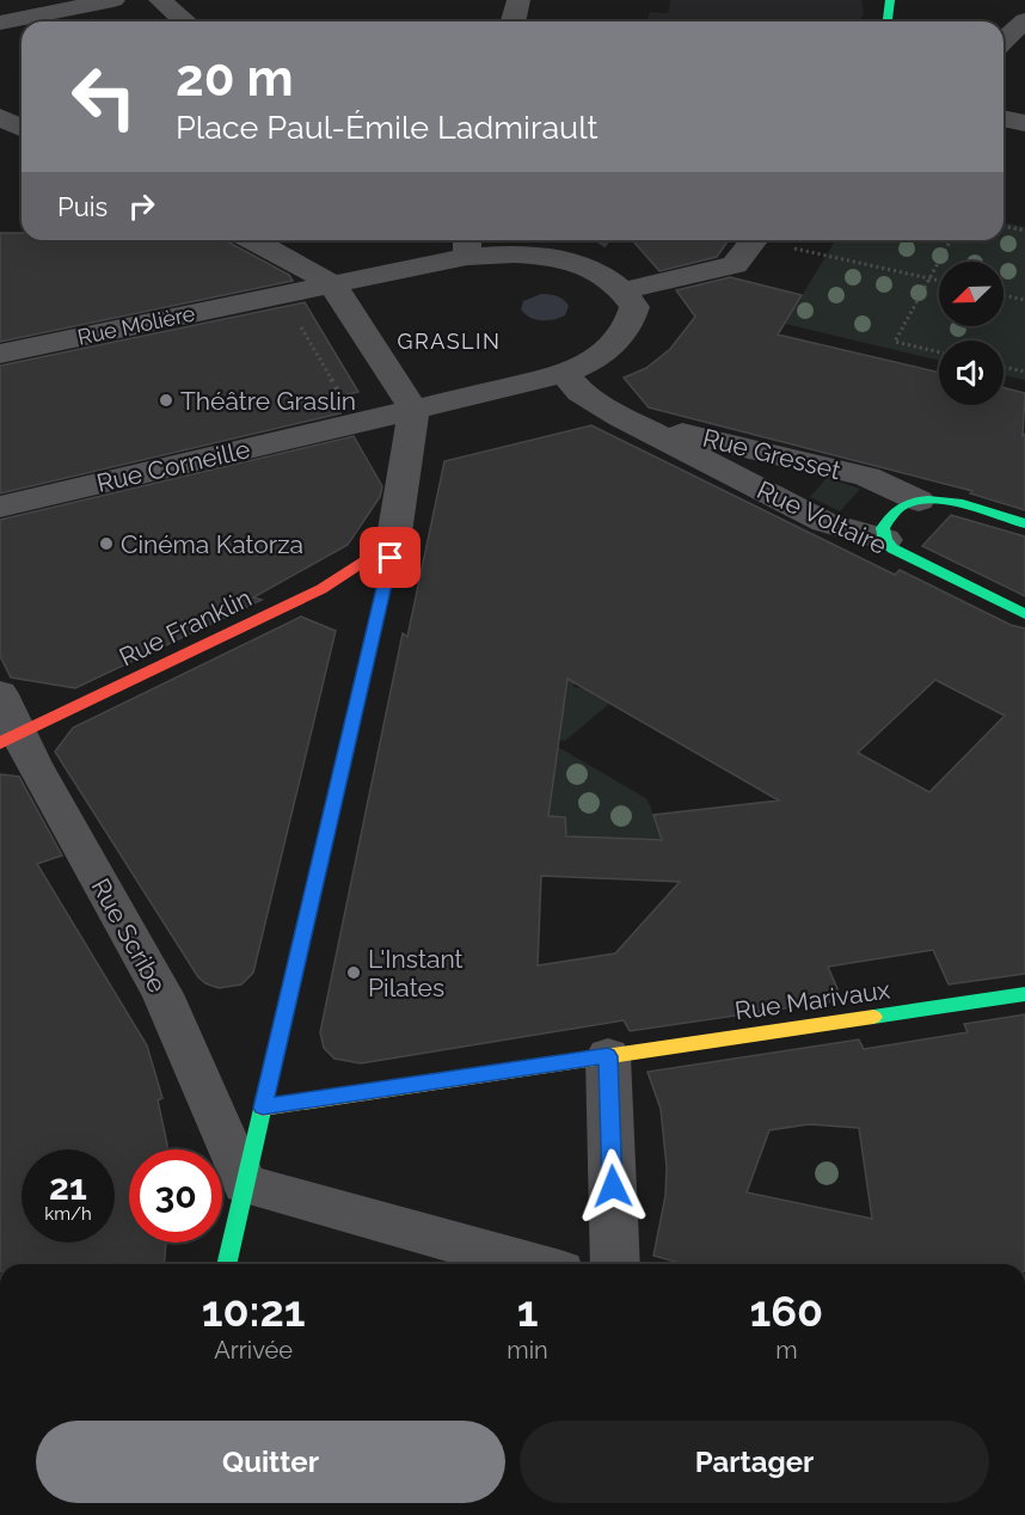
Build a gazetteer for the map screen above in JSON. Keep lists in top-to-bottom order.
{
  "streets": {
    "street": [
      "Rue Molière",
      "Rue Gresset",
      "Rue Corneille",
      "Rue Voltaire",
      "Rue Franklin",
      "Rue Scribe",
      "Rue Marivaux"
    ]
  },
  "crossings": [
    ["Rue Molière", "Rue Corneille"],
    ["Rue Gresset", "Rue Voltaire"],
    ["Rue Franklin", "Rue Scribe"]
  ],
  "districts": ["GRASLIN"],
  "places": ["Théâtre Graslin", "Cinéma Katorza", "L'Instant Pilates"],
  "north": "bottom left",
  "page": {
    "turn": ["20 m", "Place Paul-Émile Ladmirault"],
    "then": "Puis",
    "speed": "21 km/h",
    "limit": "30",
    "eta": [
      "10:21",
      "Arrivée",
      "1",
      "min",
      "160",
      "m"
    ],
    "buttons": ["Quitter", "Partager"]
  }
}
